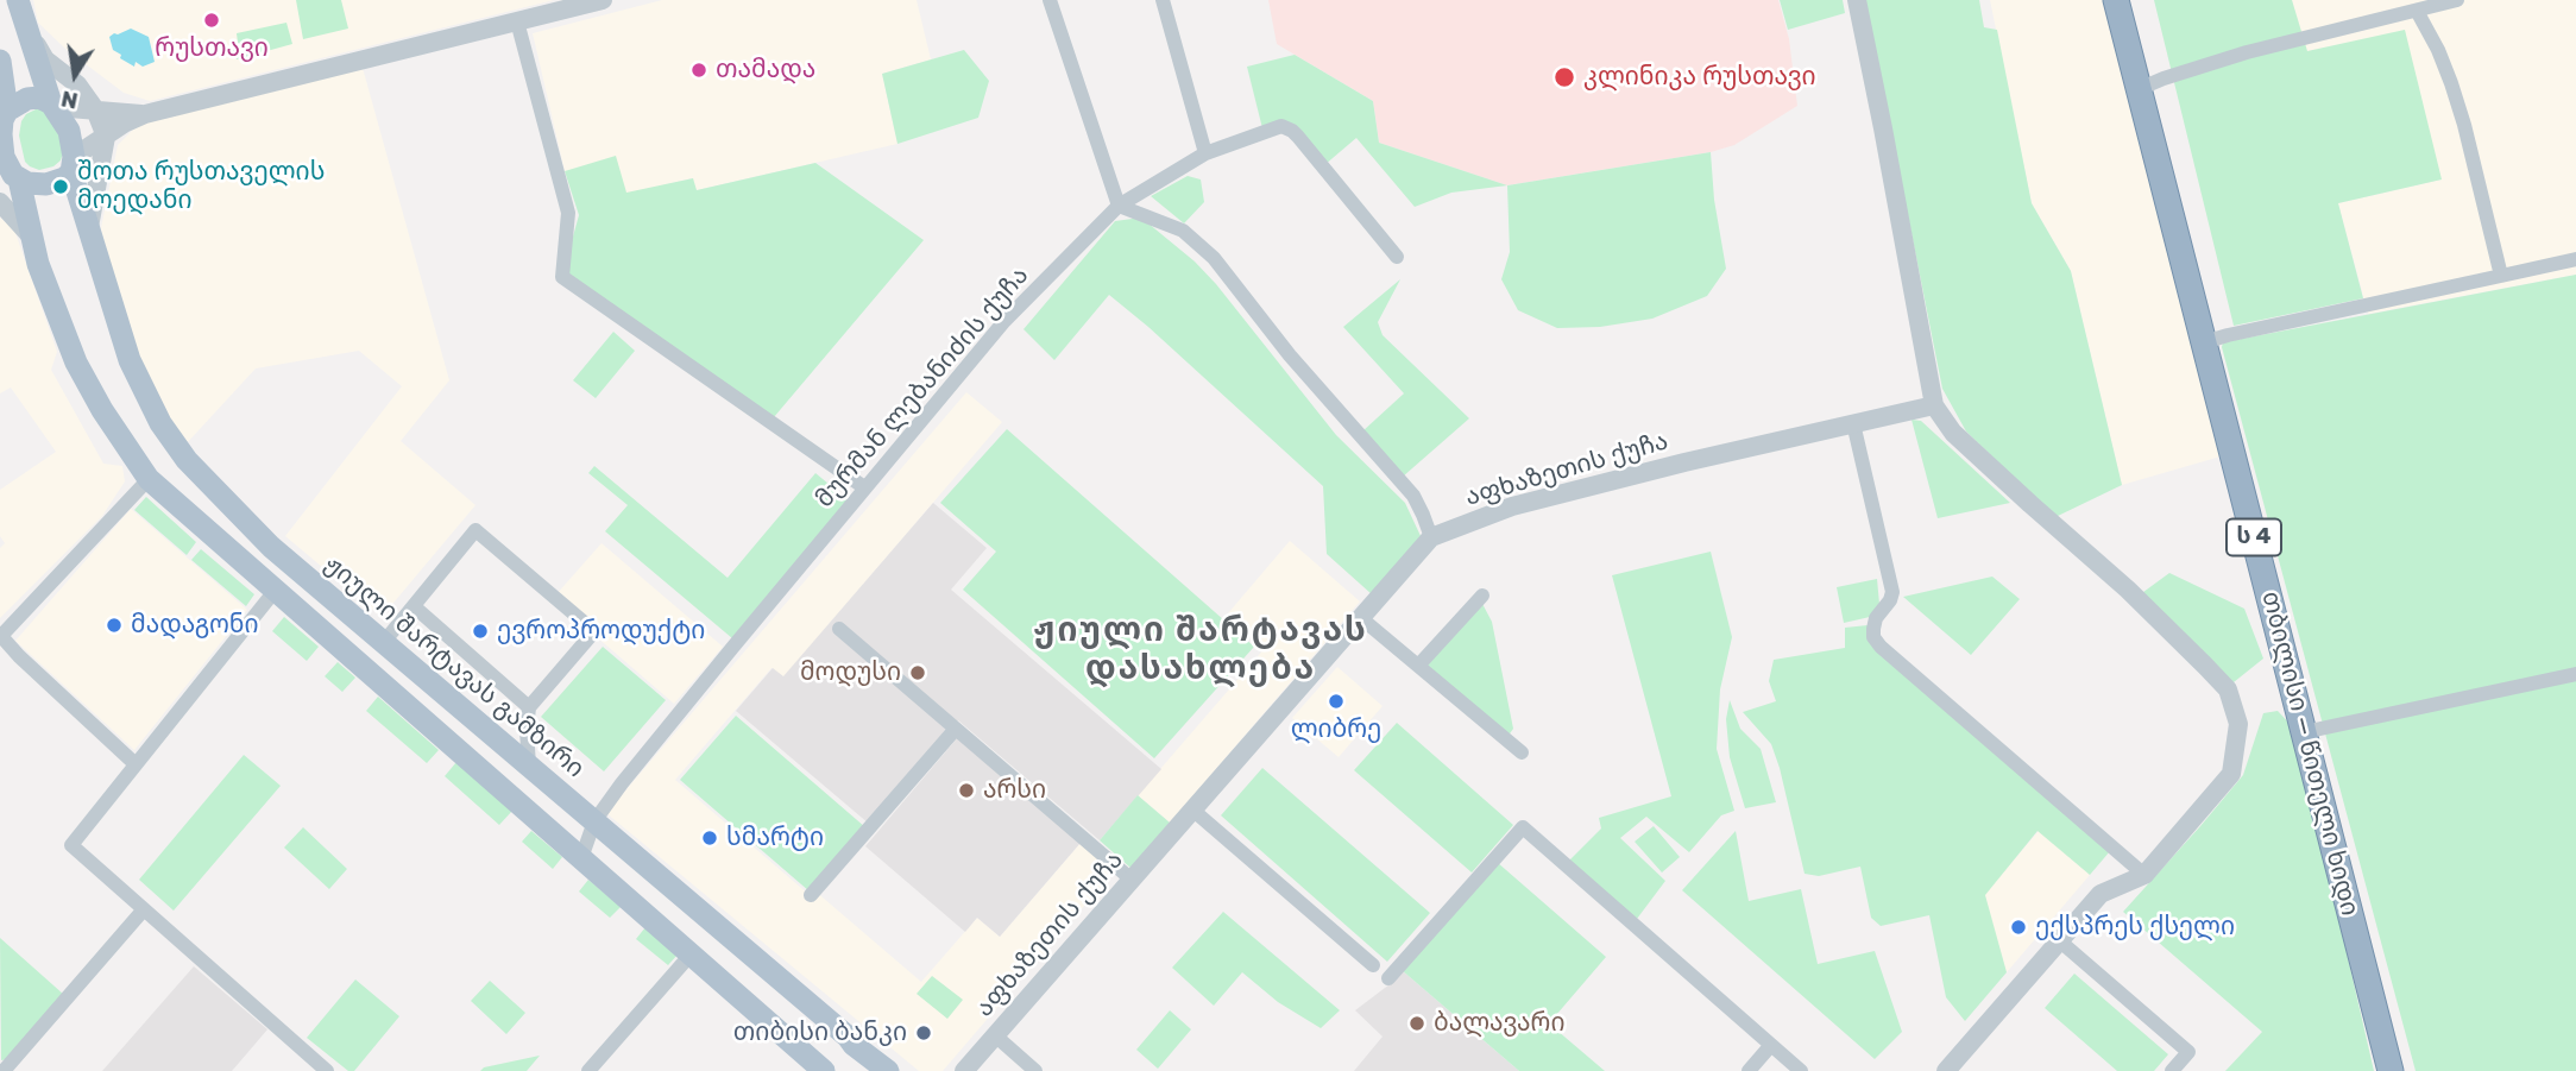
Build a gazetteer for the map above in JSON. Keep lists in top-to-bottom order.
{
  "streets": {
    "highway": ["ს 4", "თბილისი — წითელი ხიდი"],
    "main road": ["ჟიული შარტავას გამზირი"],
    "street": ["მურმან ლებანიძის ქუჩა", "აფხაზეთის ქუჩა"]
  },
  "crossings": [
    ["მურმან ლებანიძის ქუჩა", "ჟიული შარტავას გამზირი"]
  ],
  "districts": ["ჟიული შარტავას დასახლება"],
  "places": [
    "რუსთავი",
    "თამადა",
    "კლინიკა რუსთავი",
    "შოთა რუსთაველის მოედანი",
    "მადაგონი",
    "ევროპროდუქტი",
    "მოდუსი",
    "ლიბრე",
    "არსი",
    "სმარტი",
    "ექსპრეს ქსელი",
    "ბალავარი",
    "თიბისი ბანკი"
  ],
  "north": "bottom"
}
